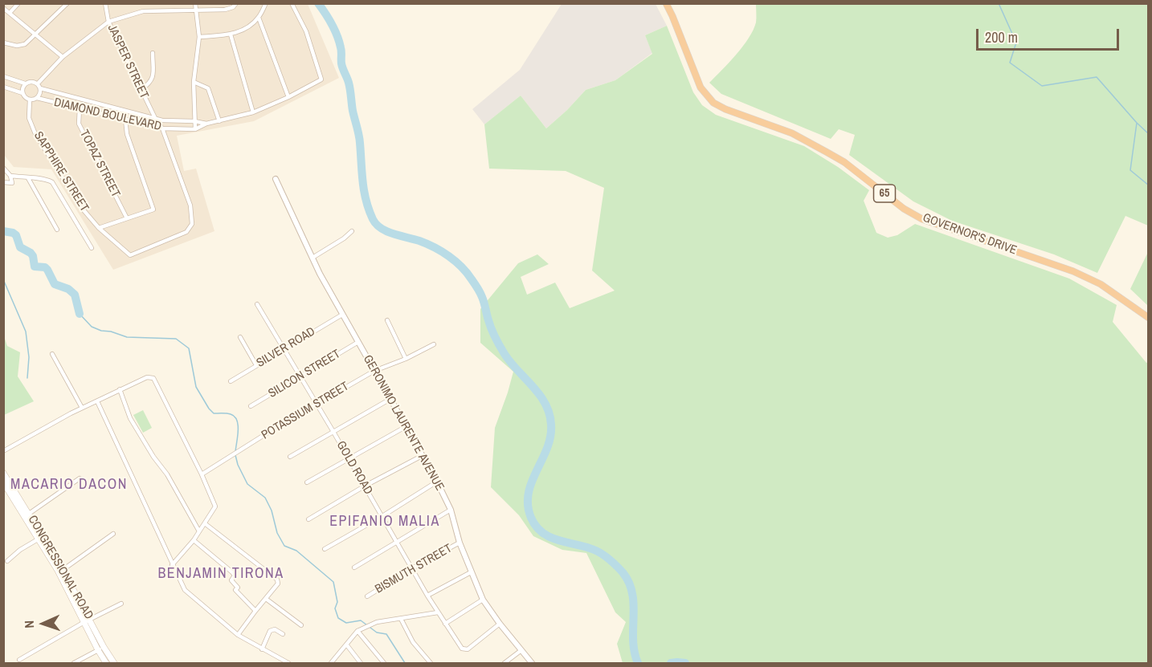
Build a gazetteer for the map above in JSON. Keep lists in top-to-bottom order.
{
  "streets": {
    "highway": ["65", "GOVERNOR'S DRIVE"],
    "main road": ["CONGRESSIONAL ROAD"],
    "street": [
      "JASPER STREET",
      "DIAMOND BOULEVARD",
      "TOPAZ STREET",
      "SAPPHIRE STREET",
      "SILVER ROAD",
      "SILICON STREET",
      "POTASSIUM STREET",
      "GERONIMO LAURENTE AVENUE",
      "GOLD ROAD",
      "BISMUTH STREET"
    ]
  },
  "crossings": [
    ["JASPER STREET", "DIAMOND BOULEVARD"],
    ["JASPER STREET", "SAPPHIRE STREET"],
    ["DIAMOND BOULEVARD", "TOPAZ STREET"],
    ["DIAMOND BOULEVARD", "SAPPHIRE STREET"],
    ["SILVER ROAD", "GERONIMO LAURENTE AVENUE"],
    ["SILVER ROAD", "GOLD ROAD"],
    ["SILICON STREET", "GERONIMO LAURENTE AVENUE"],
    ["SILICON STREET", "GOLD ROAD"],
    ["POTASSIUM STREET", "GERONIMO LAURENTE AVENUE"],
    ["POTASSIUM STREET", "GOLD ROAD"],
    ["GERONIMO LAURENTE AVENUE", "BISMUTH STREET"],
    ["GOLD ROAD", "BISMUTH STREET"]
  ],
  "districts": ["MACARIO DACON", "EPIFANIO MALIA", "BENJAMIN TIRONA"],
  "scale_bar": "200 m",
  "north": "left"
}
